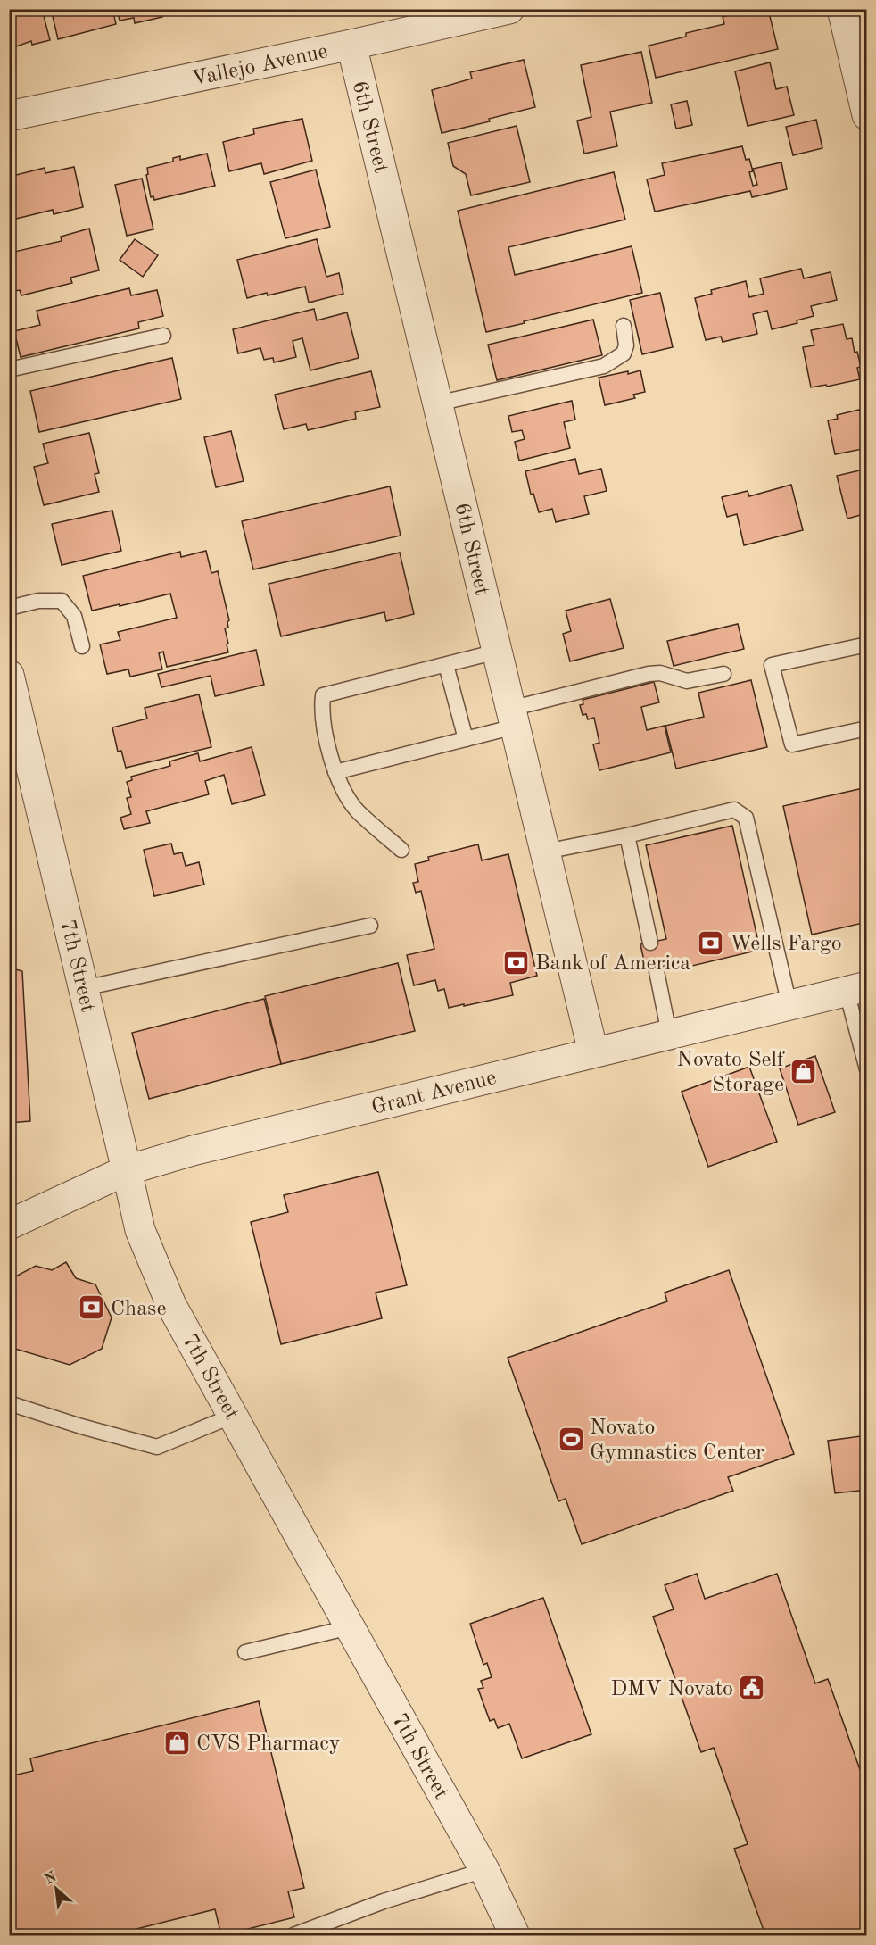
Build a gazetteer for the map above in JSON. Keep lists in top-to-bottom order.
{
  "streets": {
    "street": [
      "Vallejo Avenue",
      "6th Street",
      "7th Street",
      "Grant Avenue"
    ]
  },
  "crossings": [
    ["Vallejo Avenue", "6th Street"],
    ["6th Street", "Grant Avenue"],
    ["7th Street", "Grant Avenue"]
  ],
  "places": {
    "bank": ["Wells Fargo", "Bank of America", "Chase"],
    "shop": ["Novato Self Storage", "CVS Pharmacy"],
    "sports": ["Novato Gymnastics Center"],
    "public building": ["DMV Novato"]
  },
  "north": "top left"
}
